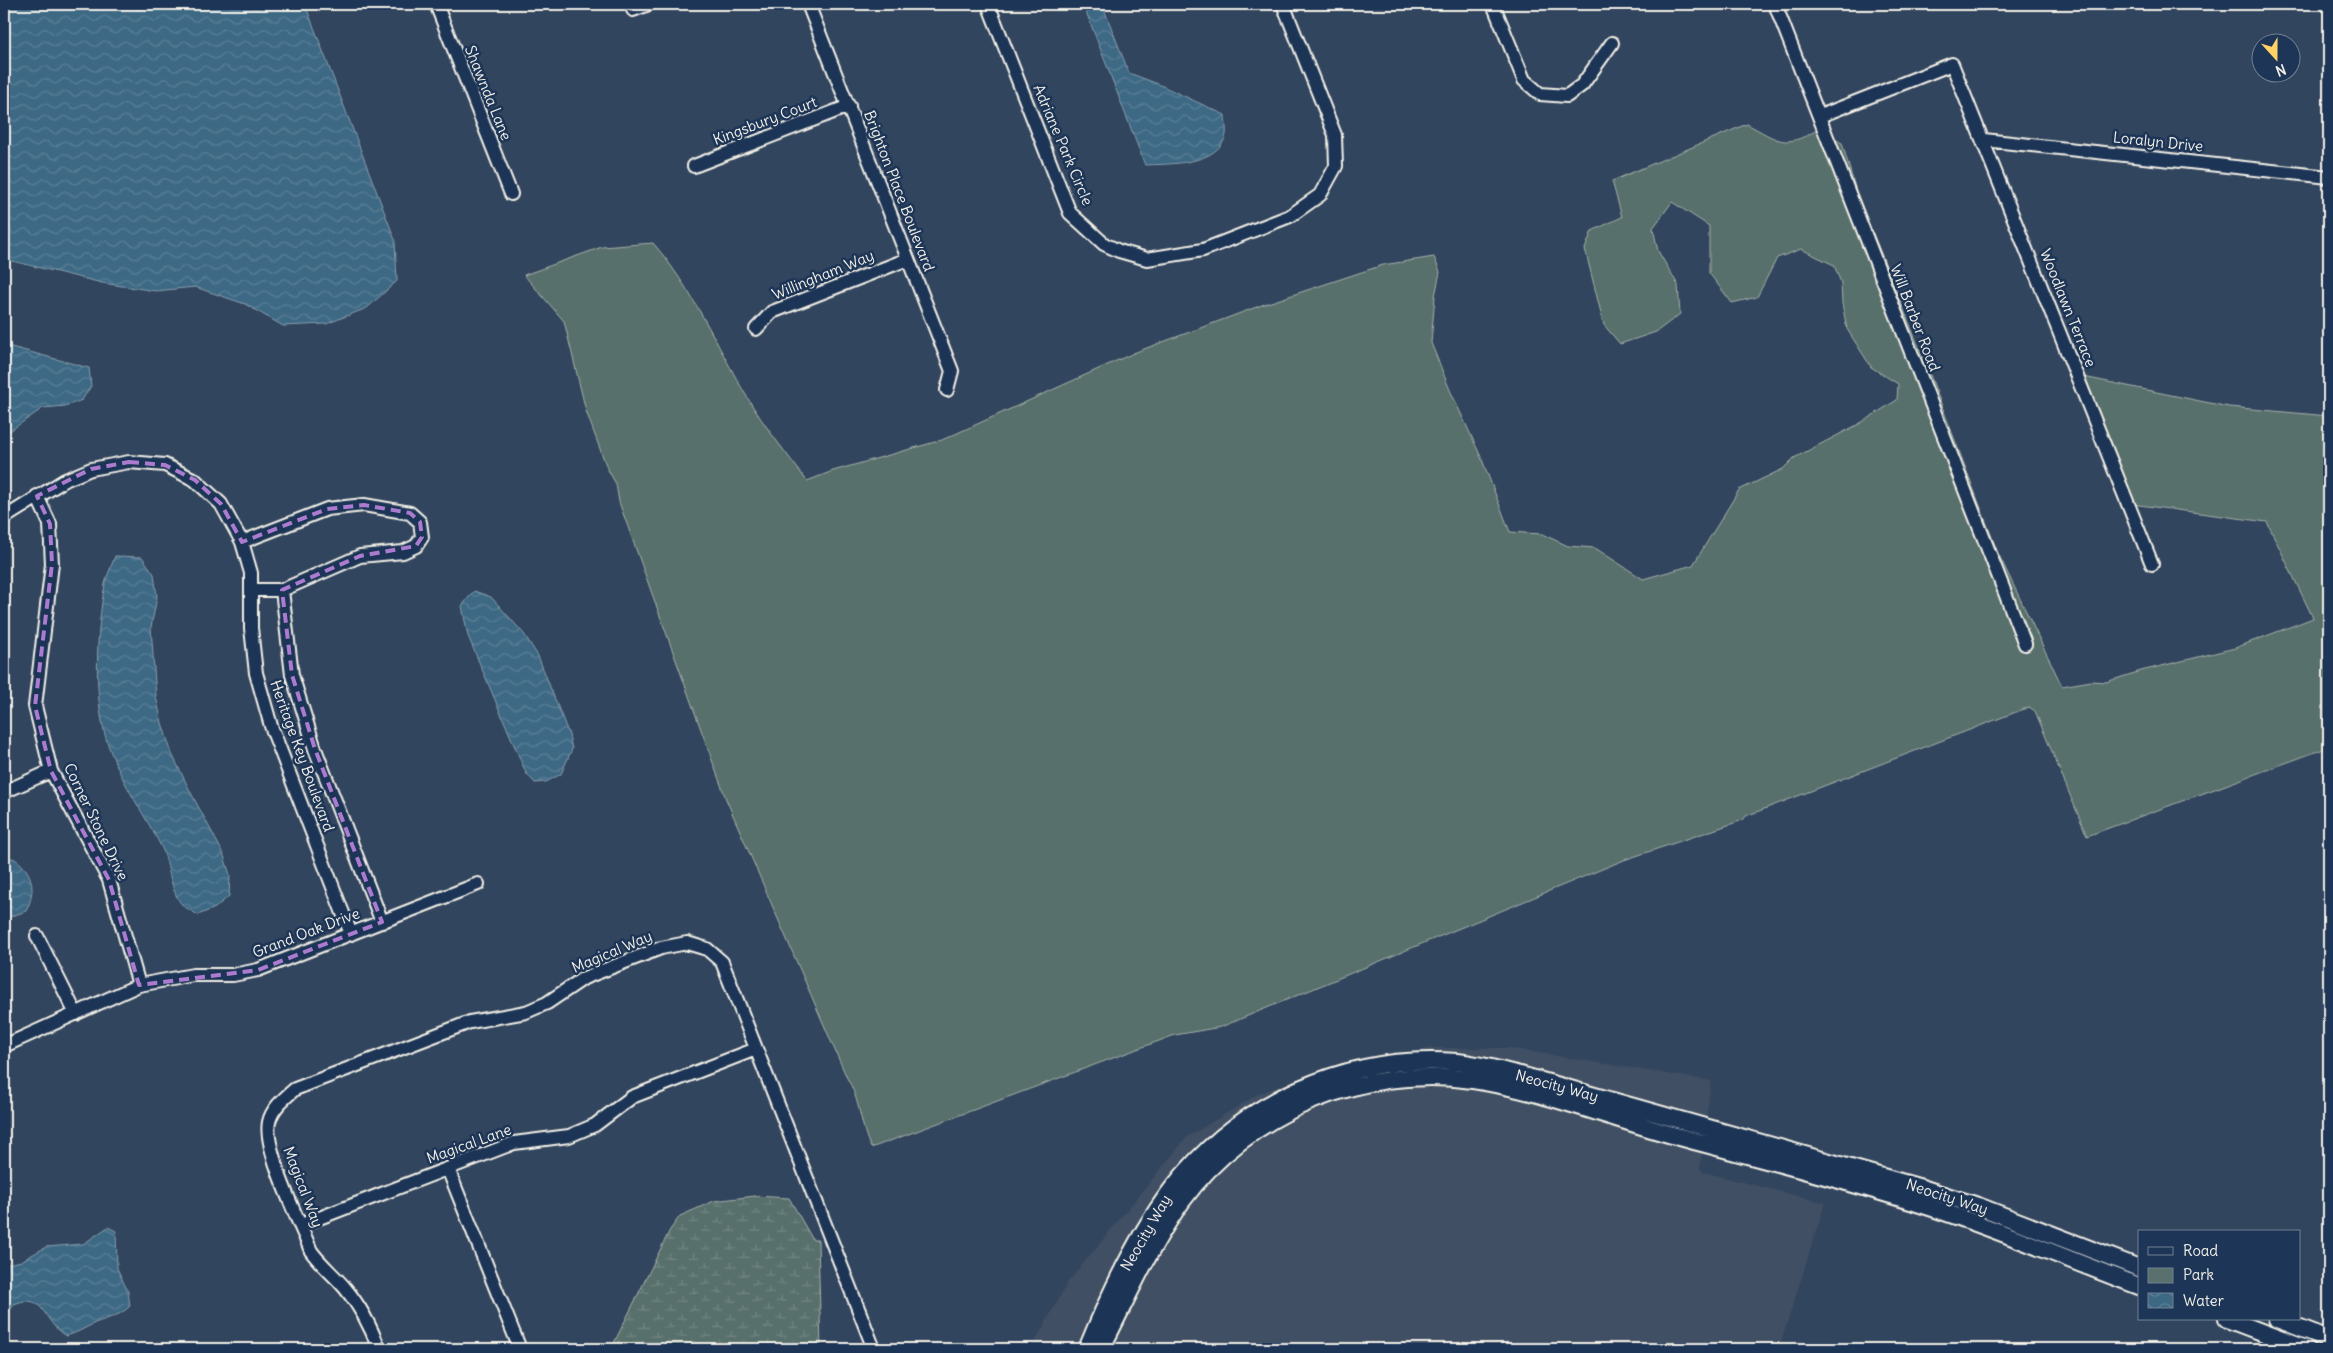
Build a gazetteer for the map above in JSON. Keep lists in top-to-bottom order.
{
  "streets": {
    "street": [
      "Shawnda Lane",
      "Kingsbury Court",
      "Loralyn Drive",
      "Adriane Park Circle",
      "Brighton Place Boulevard",
      "Willingham Way",
      "Woodlawn Terrace",
      "Will Barber Road",
      "Heritage Key Boulevard",
      "Corner Stone Drive",
      "Grand Oak Drive",
      "Magical Way",
      "Neocity Way",
      "Magical Lane"
    ]
  },
  "crossings": [
    ["Kingsbury Court", "Brighton Place Boulevard"],
    ["Loralyn Drive", "Woodlawn Terrace"],
    ["Brighton Place Boulevard", "Willingham Way"],
    ["Woodlawn Terrace", "Will Barber Road"],
    ["Heritage Key Boulevard", "Corner Stone Drive"],
    ["Heritage Key Boulevard", "Grand Oak Drive"],
    ["Corner Stone Drive", "Grand Oak Drive"],
    ["Magical Way", "Magical Lane"]
  ],
  "legend": ["Road", "Park", "Water"],
  "north": "bottom"
}
